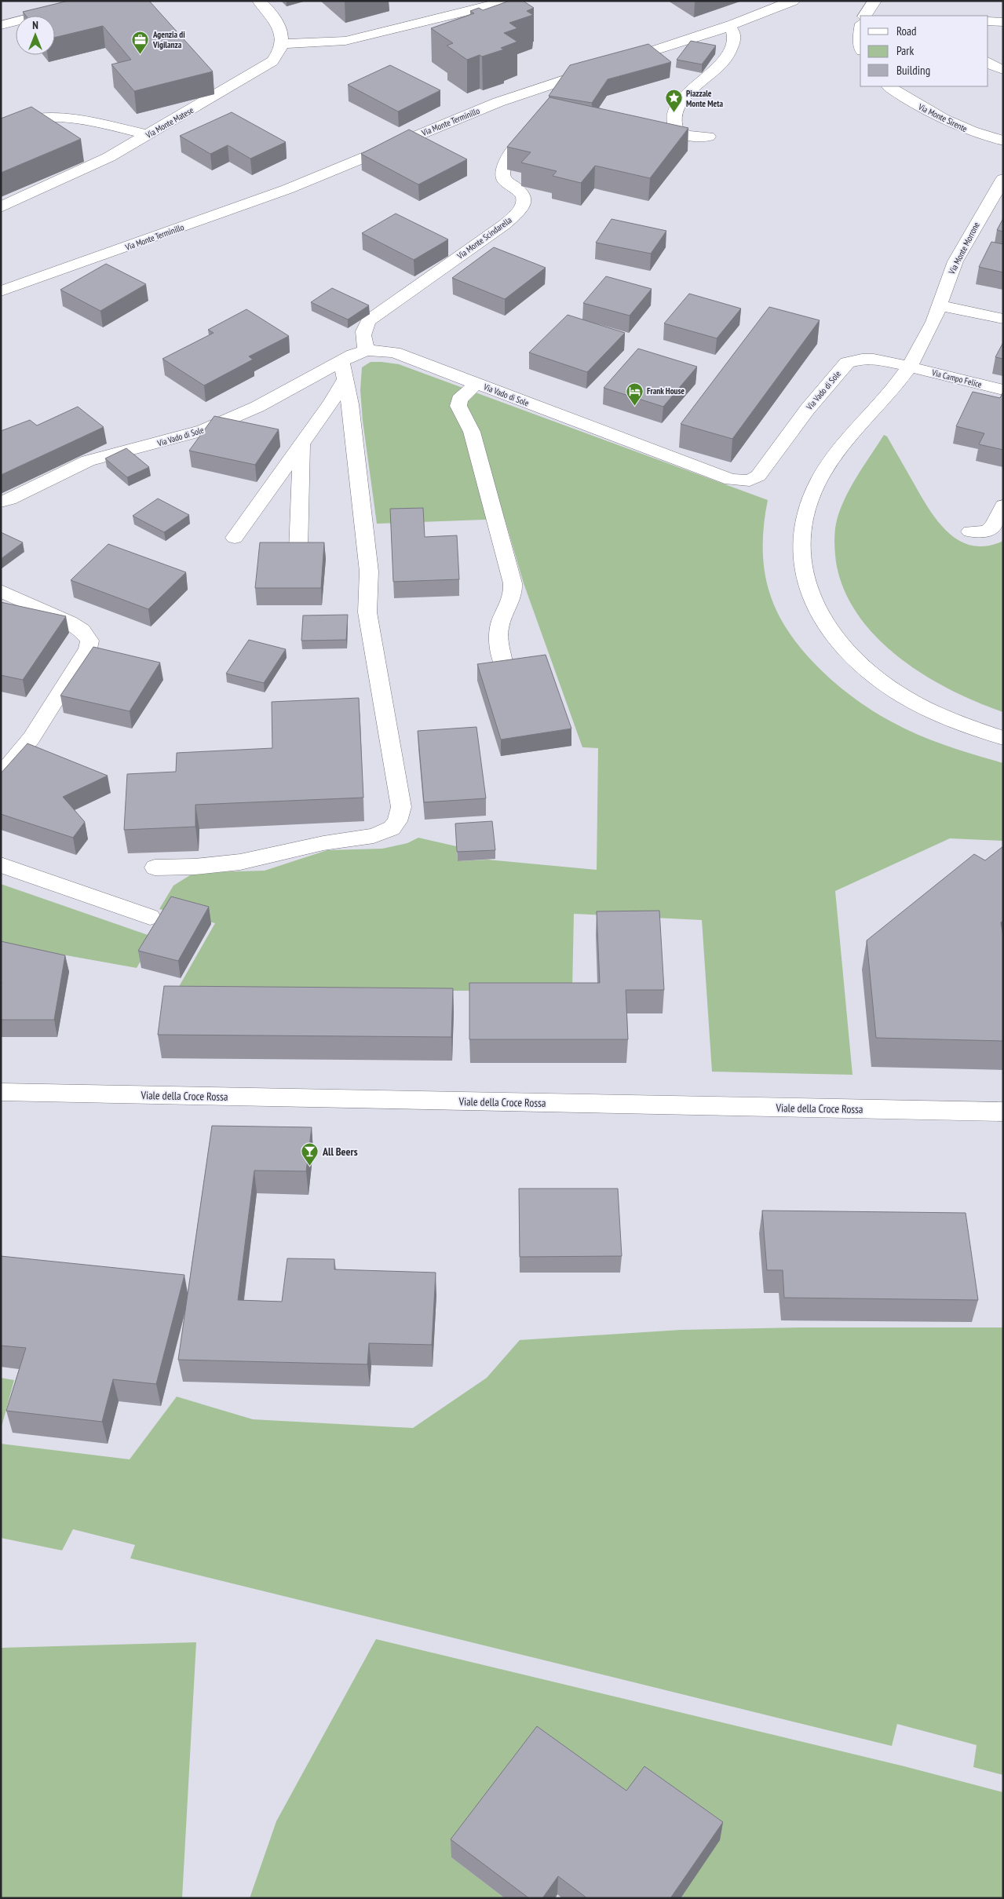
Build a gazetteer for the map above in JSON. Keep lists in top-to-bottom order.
{
  "streets": {
    "street": [
      "Via Monte Sirente",
      "Via Monte Terminillo",
      "Via Monte Matese",
      "Via Monte Scindarella",
      "Via Monte Morrone",
      "Via Campo Felice",
      "Via Vado di Sole",
      "Viale della Croce Rossa"
    ]
  },
  "crossings": [
    ["Via Monte Scindarella", "Via Vado di Sole"],
    ["Via Campo Felice", "Via Vado di Sole"]
  ],
  "places": {
    "office": ["Agenzia di Vigilanza"],
    "place": ["Piazzale Monte Meta"],
    "hotel": ["Frank House"],
    "bar": ["All Beers"]
  },
  "legend": ["Road", "Park", "Building"],
  "north": "top"
}
